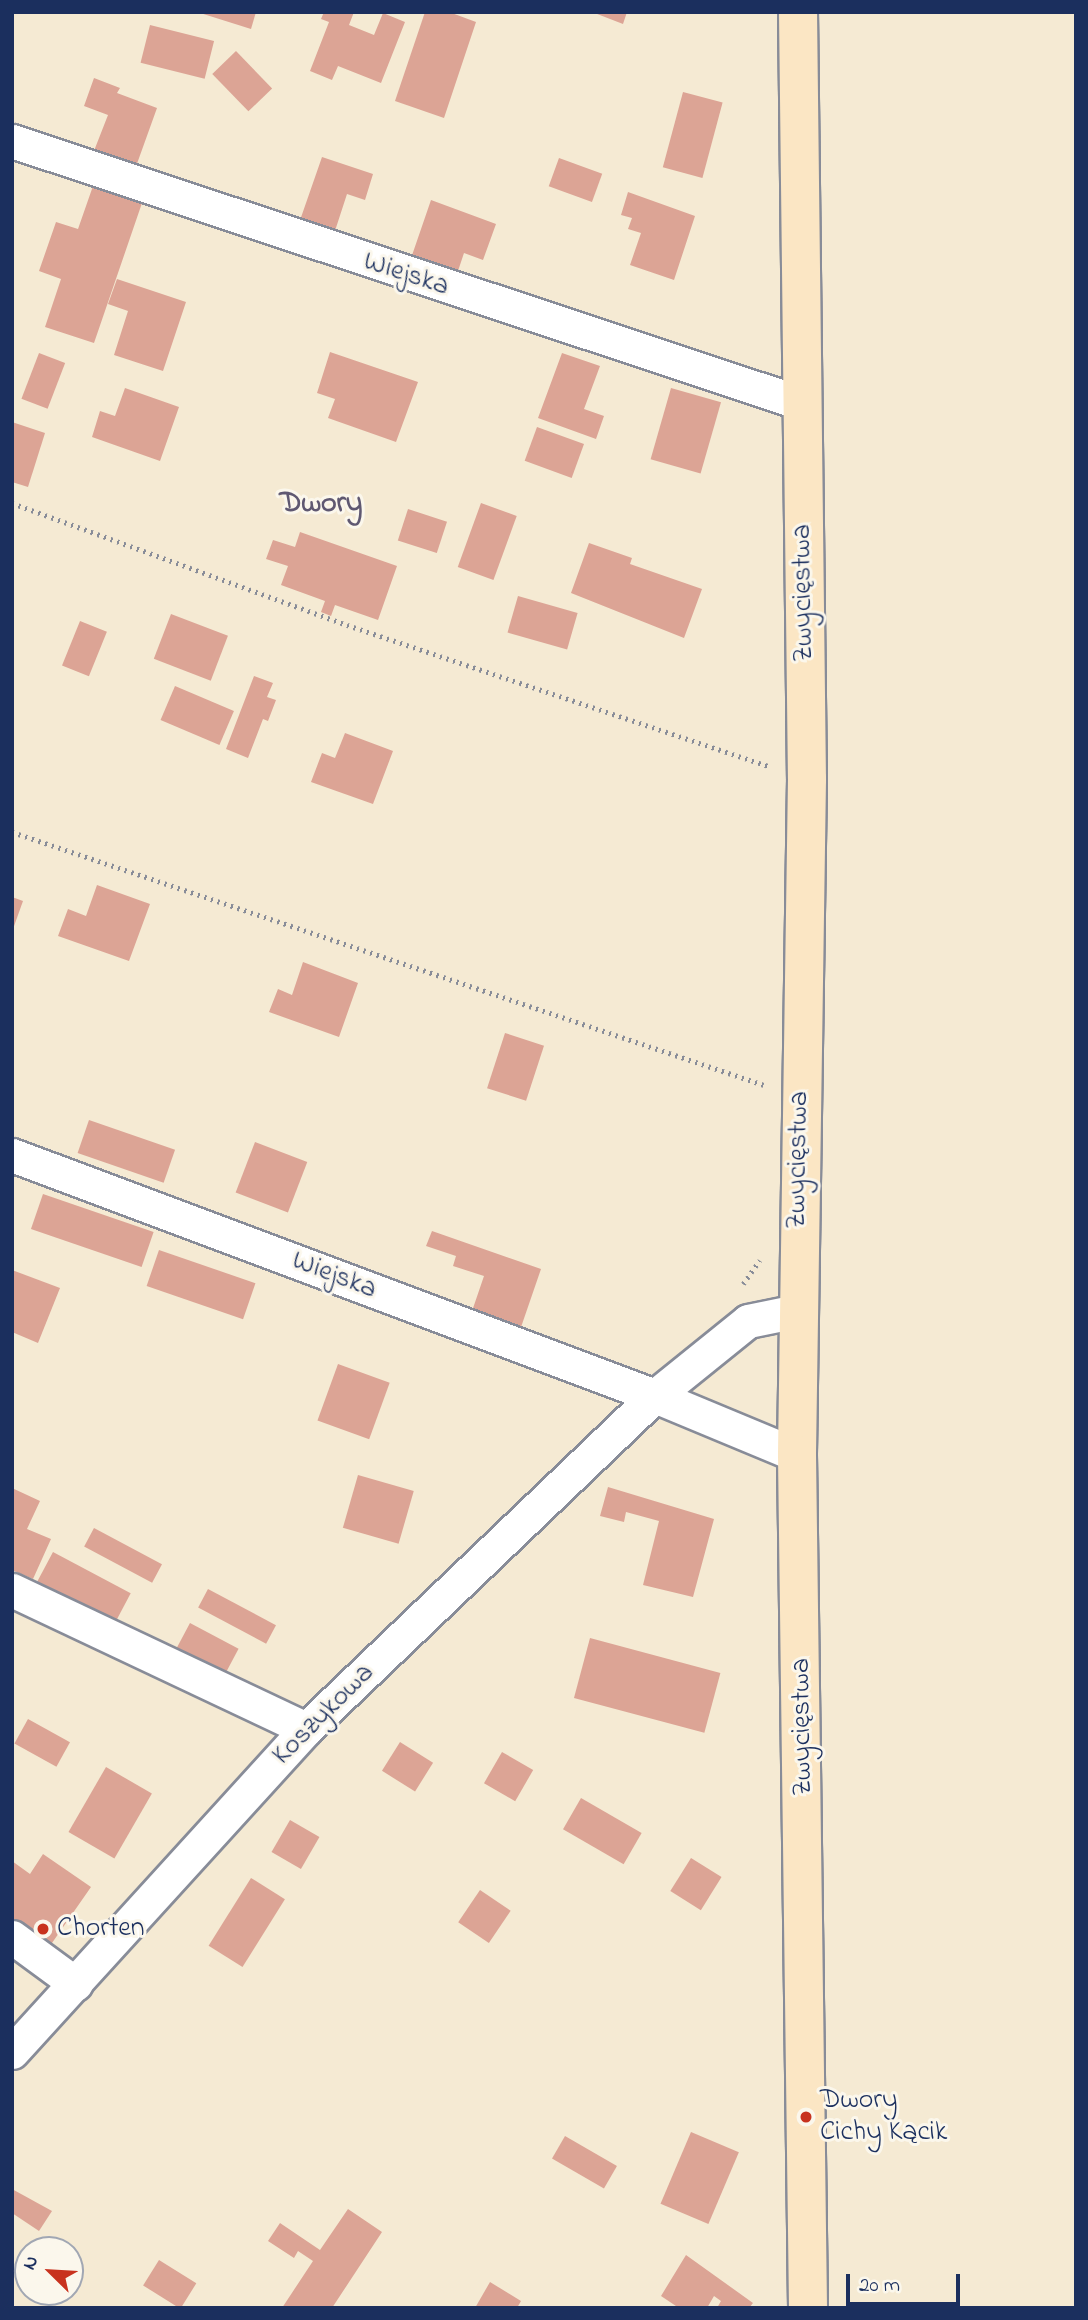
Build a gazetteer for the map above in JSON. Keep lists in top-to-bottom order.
{
  "streets": {
    "street": ["Wiejska", "Zwycięstwa", "Koszykowa"]
  },
  "crossings": [
    ["Wiejska", "Zwycięstwa"],
    ["Wiejska", "Koszykowa"],
    ["Zwycięstwa", "Koszykowa"]
  ],
  "districts": ["Dwory"],
  "places": ["Chorten", "Dwory Cichy Kącik"],
  "scale_bar": "20 m",
  "north": "top left"
}
